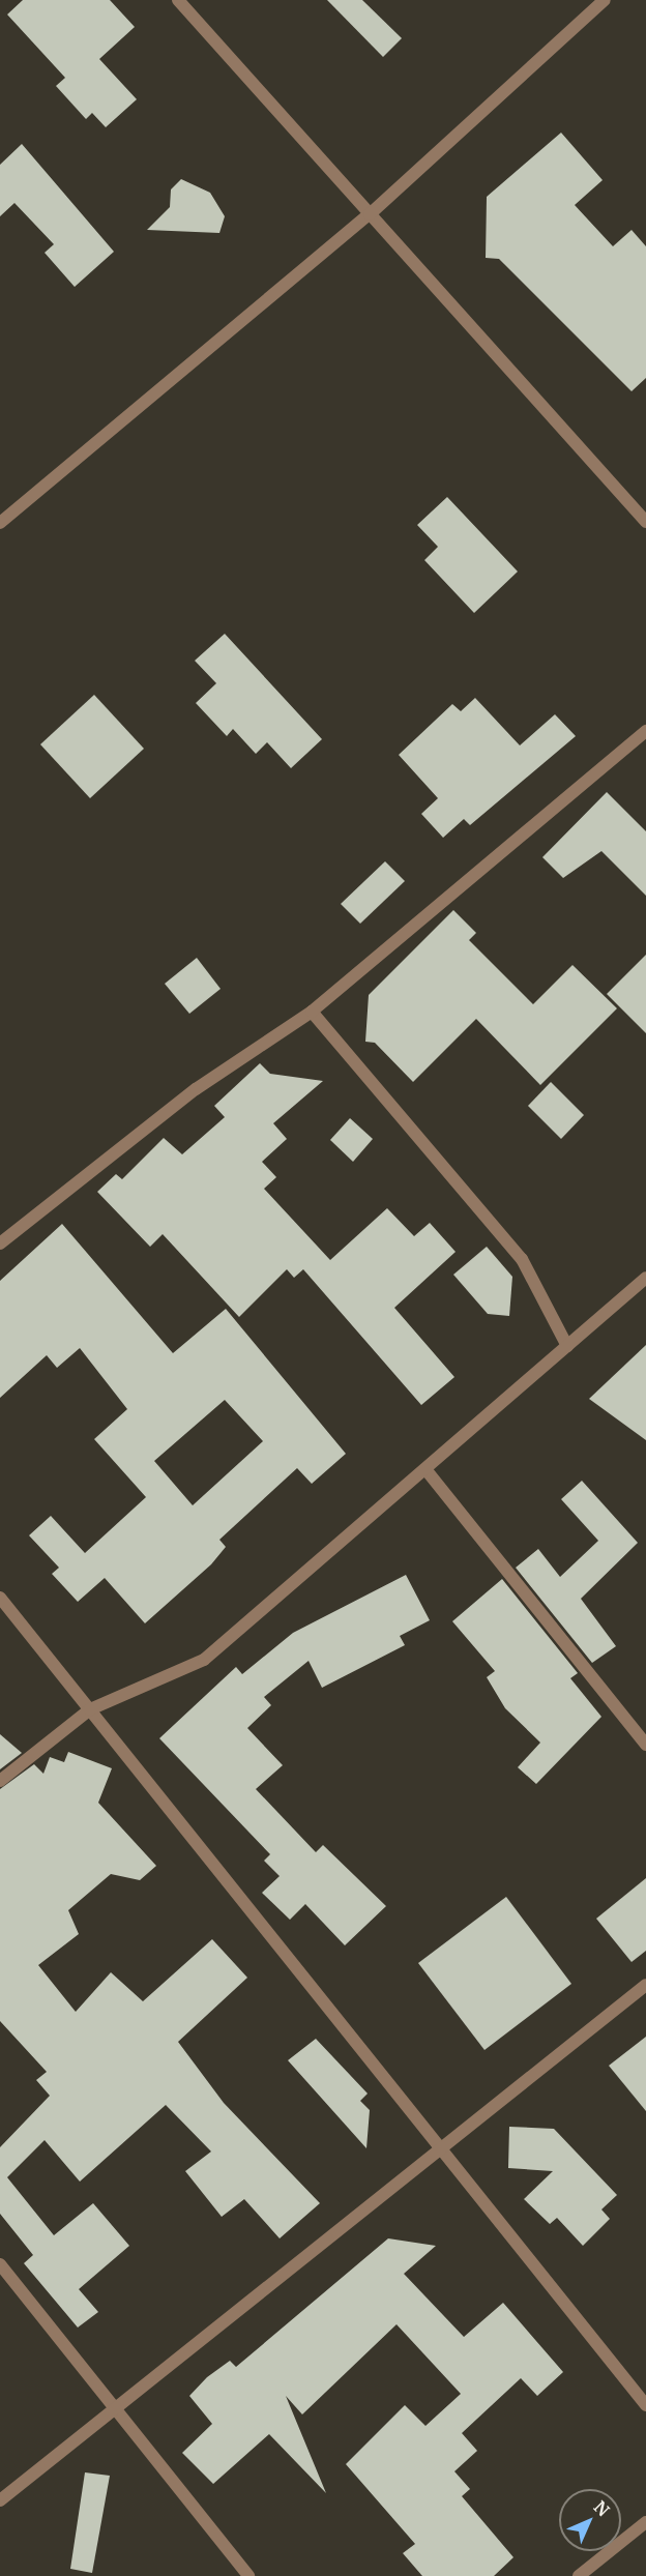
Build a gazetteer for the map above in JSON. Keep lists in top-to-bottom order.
{
  "north": "top right"
}
